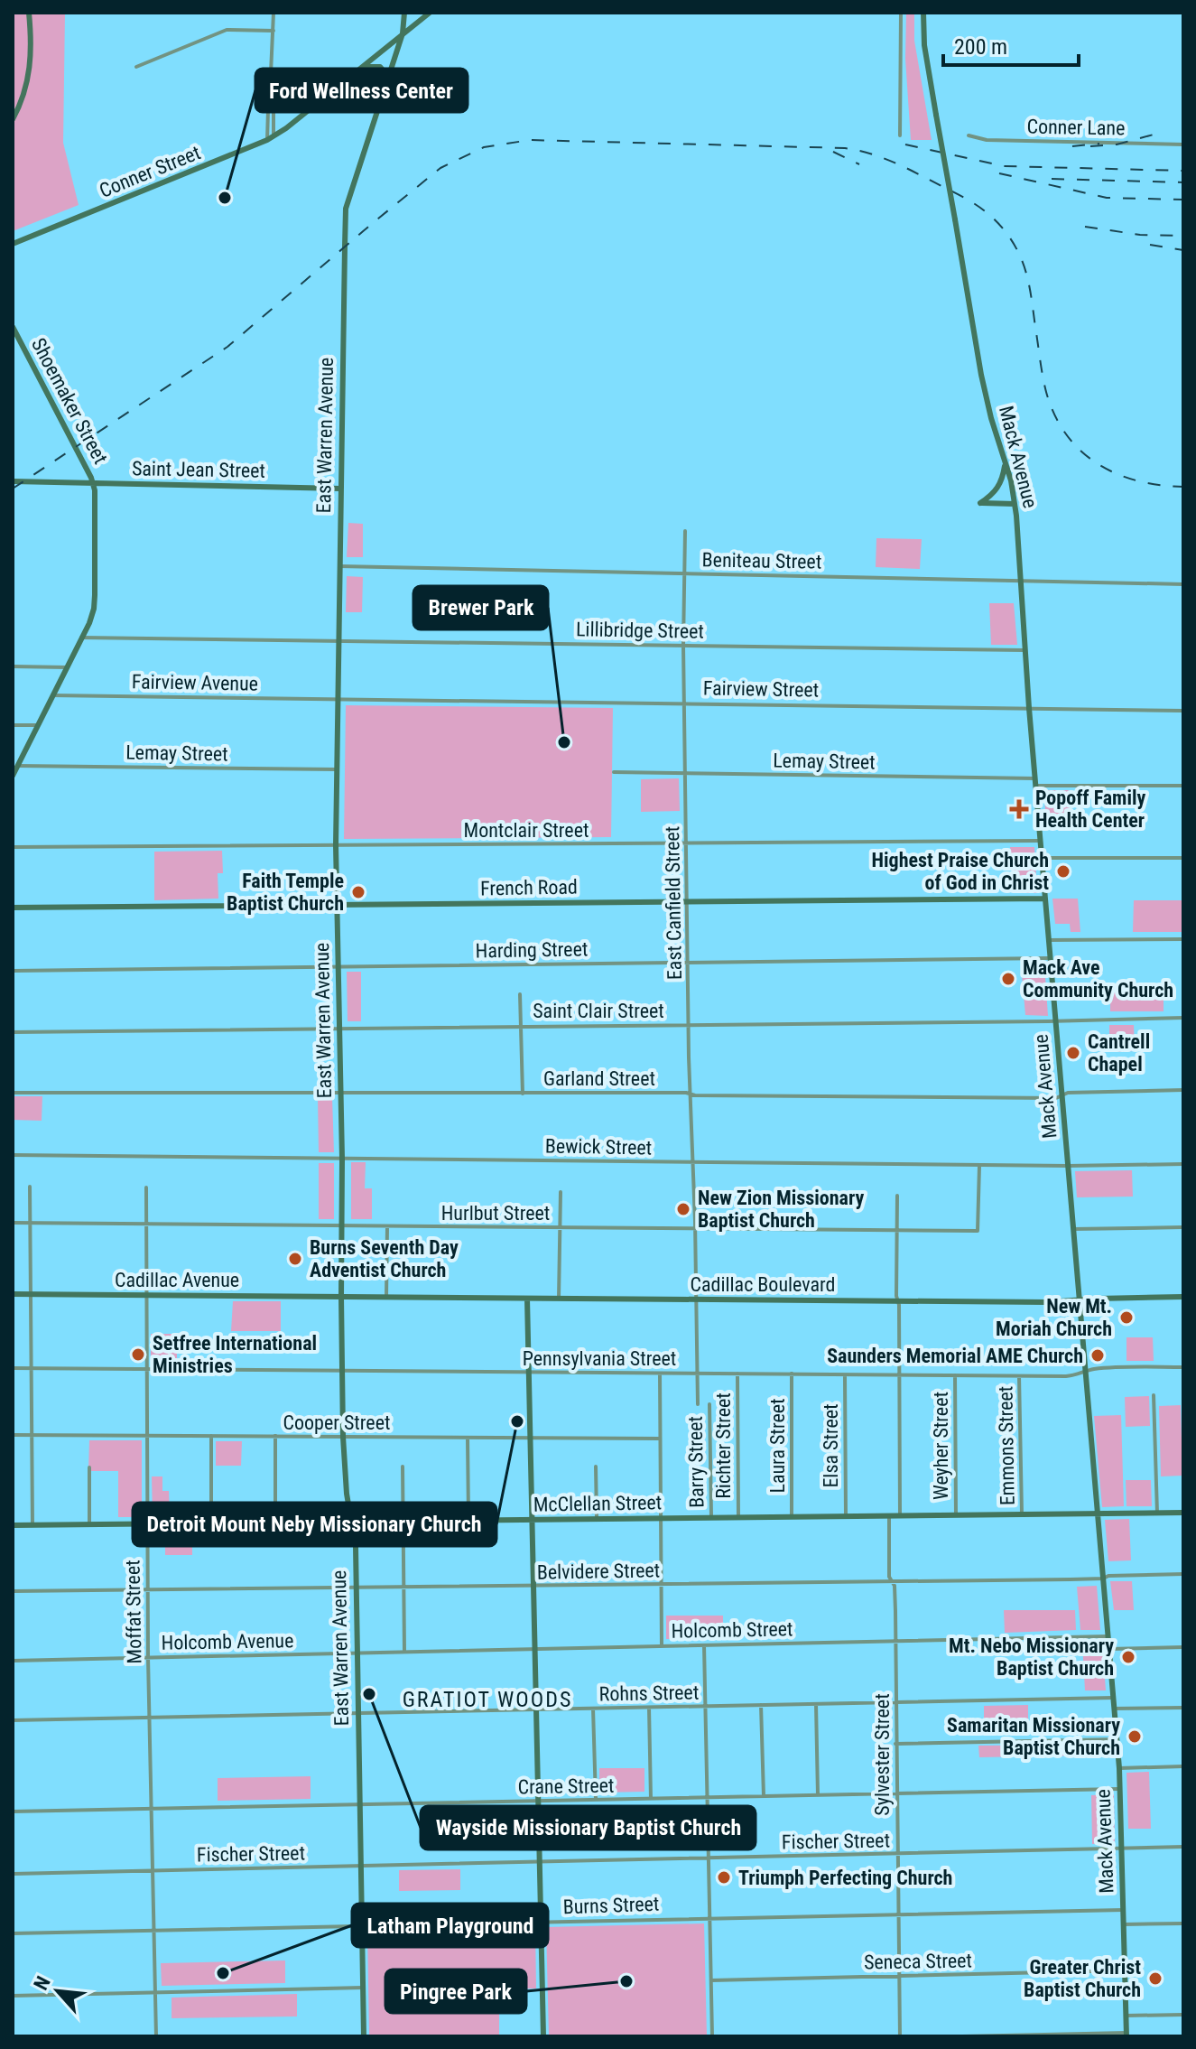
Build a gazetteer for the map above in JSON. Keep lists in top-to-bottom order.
{
  "streets": {
    "main road": [
      "Conner Street",
      "Shoemaker Street",
      "East Warren Avenue",
      "Mack Avenue",
      "Saint Jean Street",
      "French Road",
      "Cadillac Avenue",
      "Cadillac Boulevard",
      "McClellan Street"
    ],
    "street": [
      "Conner Lane",
      "Beniteau Street",
      "Lillibridge Street",
      "Fairview Avenue",
      "Fairview Street",
      "Lemay Street",
      "Montclair Street",
      "East Canfield Street",
      "Harding Street",
      "Saint Clair Street",
      "Garland Street",
      "Bewick Street",
      "Hurlbut Street",
      "Pennsylvania Street",
      "Cooper Street",
      "Richter Street",
      "Laura Street",
      "Elsa Street",
      "Weyher Street",
      "Emmons Street",
      "Barry Street",
      "Belvidere Street",
      "Moffat Street",
      "Holcomb Street",
      "Holcomb Avenue",
      "Rohns Street",
      "Sylvester Street",
      "Crane Street",
      "Fischer Street",
      "Burns Street",
      "Seneca Street"
    ]
  },
  "crossings": [
    ["Conner Street", "East Warren Avenue"],
    ["Shoemaker Street", "Saint Jean Street"],
    ["Shoemaker Street", "Lillibridge Street"],
    ["Shoemaker Street", "Fairview Avenue"],
    ["Shoemaker Street", "Lemay Street"],
    ["East Warren Avenue", "Saint Jean Street"],
    ["East Warren Avenue", "Beniteau Street"],
    ["East Warren Avenue", "Lillibridge Street"],
    ["East Warren Avenue", "Fairview Avenue"],
    ["East Warren Avenue", "Fairview Street"],
    ["East Warren Avenue", "Lemay Street"],
    ["East Warren Avenue", "Montclair Street"],
    ["East Warren Avenue", "French Road"],
    ["East Warren Avenue", "Harding Street"],
    ["East Warren Avenue", "Saint Clair Street"],
    ["East Warren Avenue", "Garland Street"],
    ["East Warren Avenue", "Bewick Street"],
    ["East Warren Avenue", "Hurlbut Street"],
    ["East Warren Avenue", "Cadillac Avenue"],
    ["East Warren Avenue", "Cadillac Boulevard"],
    ["East Warren Avenue", "Pennsylvania Street"],
    ["East Warren Avenue", "Cooper Street"],
    ["East Warren Avenue", "McClellan Street"],
    ["East Warren Avenue", "Belvidere Street"],
    ["East Warren Avenue", "Holcomb Street"],
    ["East Warren Avenue", "Holcomb Avenue"],
    ["East Warren Avenue", "Rohns Street"],
    ["East Warren Avenue", "Crane Street"],
    ["East Warren Avenue", "Fischer Street"],
    ["East Warren Avenue", "Burns Street"],
    ["Mack Avenue", "Beniteau Street"],
    ["Mack Avenue", "Lillibridge Street"],
    ["Mack Avenue", "Fairview Street"],
    ["Mack Avenue", "Lemay Street"],
    ["Mack Avenue", "Montclair Street"],
    ["Mack Avenue", "French Road"],
    ["Mack Avenue", "Harding Street"],
    ["Mack Avenue", "Saint Clair Street"],
    ["Mack Avenue", "Garland Street"],
    ["Mack Avenue", "Bewick Street"],
    ["Mack Avenue", "Cadillac Boulevard"],
    ["Mack Avenue", "Pennsylvania Street"],
    ["Mack Avenue", "McClellan Street"],
    ["Mack Avenue", "Belvidere Street"],
    ["Mack Avenue", "Holcomb Street"],
    ["Mack Avenue", "Rohns Street"],
    ["Mack Avenue", "Crane Street"],
    ["Mack Avenue", "Fischer Street"],
    ["Mack Avenue", "Burns Street"],
    ["Mack Avenue", "Seneca Street"],
    ["Beniteau Street", "East Canfield Street"],
    ["Lillibridge Street", "East Canfield Street"],
    ["Fairview Avenue", "Fairview Street"],
    ["Fairview Street", "East Canfield Street"],
    ["Lemay Street", "East Canfield Street"],
    ["Montclair Street", "East Canfield Street"],
    ["French Road", "East Canfield Street"],
    ["East Canfield Street", "Harding Street"],
    ["East Canfield Street", "Saint Clair Street"],
    ["East Canfield Street", "Garland Street"],
    ["East Canfield Street", "Bewick Street"],
    ["East Canfield Street", "Hurlbut Street"],
    ["East Canfield Street", "Cadillac Boulevard"],
    ["East Canfield Street", "Pennsylvania Street"],
    ["Bewick Street", "Hurlbut Street"],
    ["Hurlbut Street", "Moffat Street"],
    ["Cadillac Avenue", "Cadillac Boulevard"],
    ["Cadillac Avenue", "Moffat Street"],
    ["Pennsylvania Street", "Richter Street"],
    ["Pennsylvania Street", "Laura Street"],
    ["Pennsylvania Street", "Elsa Street"],
    ["Pennsylvania Street", "Weyher Street"],
    ["Pennsylvania Street", "Emmons Street"],
    ["Pennsylvania Street", "Moffat Street"],
    ["Cooper Street", "Moffat Street"],
    ["Richter Street", "McClellan Street"],
    ["Laura Street", "McClellan Street"],
    ["Elsa Street", "McClellan Street"],
    ["Weyher Street", "McClellan Street"],
    ["Emmons Street", "McClellan Street"],
    ["Barry Street", "McClellan Street"],
    ["McClellan Street", "Moffat Street"],
    ["McClellan Street", "Sylvester Street"],
    ["Belvidere Street", "Moffat Street"],
    ["Belvidere Street", "Sylvester Street"],
    ["Moffat Street", "Holcomb Avenue"],
    ["Moffat Street", "Rohns Street"],
    ["Moffat Street", "Crane Street"],
    ["Moffat Street", "Fischer Street"],
    ["Moffat Street", "Burns Street"],
    ["Holcomb Street", "Holcomb Avenue"],
    ["Holcomb Street", "Sylvester Street"],
    ["Rohns Street", "Sylvester Street"],
    ["Sylvester Street", "Crane Street"],
    ["Sylvester Street", "Fischer Street"],
    ["Sylvester Street", "Burns Street"],
    ["Sylvester Street", "Seneca Street"]
  ],
  "districts": ["GRATIOT WOODS"],
  "places": {
    "other": [
      "Ford Wellness Center",
      "Brewer Park",
      "Highest Praise Church of God in Christ",
      "Faith Temple Baptist Church",
      "Mack Ave Community Church",
      "Cantrell Chapel",
      "New Zion Missionary Baptist Church",
      "Burns Seventh Day Adventist Church",
      "New Mt. Moriah Church",
      "Setfree International Ministries",
      "Saunders Memorial AME Church",
      "Detroit Mount Neby Missionary Church",
      "Mt. Nebo Missionary Baptist Church",
      "Wayside Missionary Baptist Church",
      "Samaritan Missionary Baptist Church",
      "Triumph Perfecting Church",
      "Latham Playground",
      "Greater Christ Baptist Church",
      "Pingree Park"
    ],
    "health": ["Popoff Family Health Center"]
  },
  "scale_bar": "200 m",
  "north": "top left"
}
